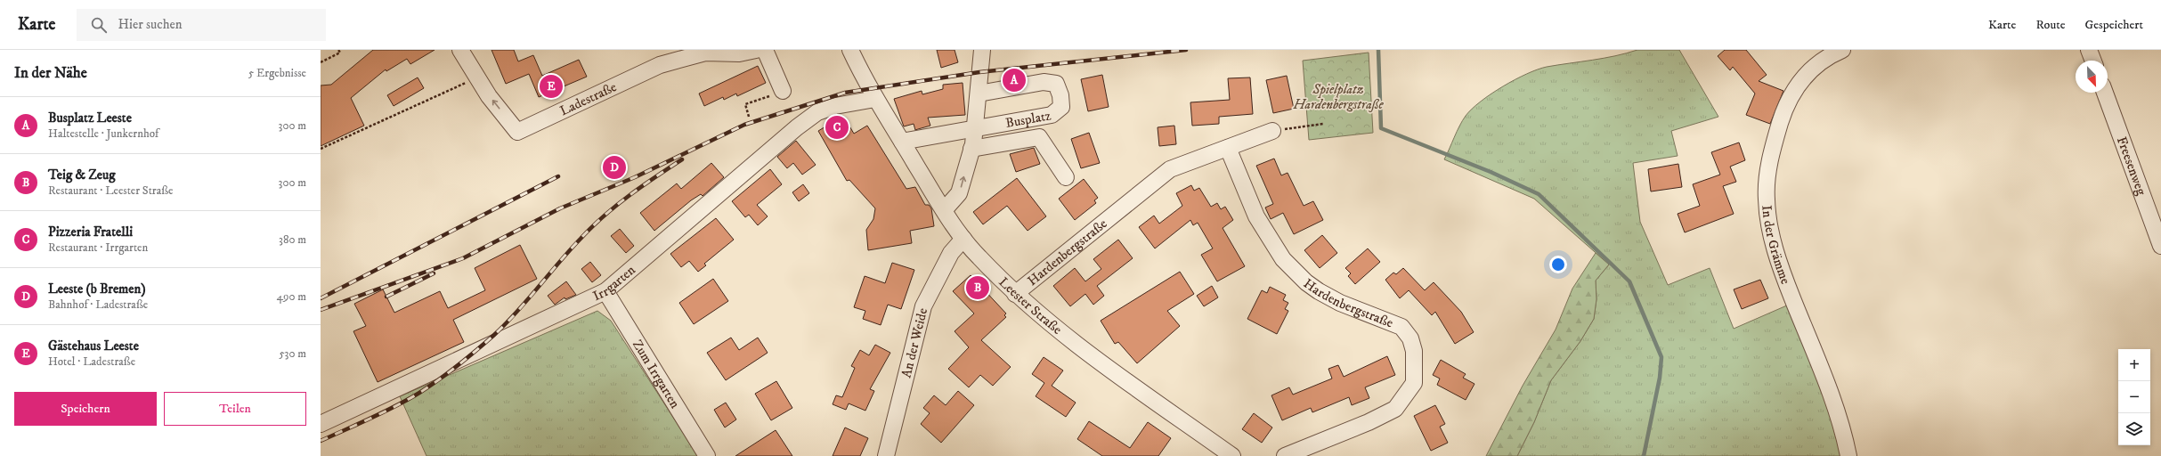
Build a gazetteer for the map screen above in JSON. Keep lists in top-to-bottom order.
{
  "streets": {
    "street": [
      "Ladestraße",
      "Busplatz",
      "Freesenweg",
      "In der Grämme",
      "Hardenbergstraße",
      "Irrgarten",
      "Leester Straße",
      "An der Weide",
      "Zum Irrgarten"
    ]
  },
  "crossings": [
    ["Busplatz", "Leester Straße"],
    ["Hardenbergstraße", "Leester Straße"],
    ["Irrgarten", "Leester Straße"],
    ["Irrgarten", "Zum Irrgarten"],
    ["Leester Straße", "An der Weide"]
  ],
  "one_way": ["Ladestraße"],
  "parks": ["Spielplatz Hardenbergstraße"],
  "north": "bottom right",
  "page": {
    "header": "Karte",
    "search": "Hier suchen",
    "nav": ["Karte", "Route", "Gespeichert"],
    "heading": ["In der Nähe", "5 Ergebnisse"],
    "pins": [
      "A",
      "E",
      "C",
      "D",
      "B"
    ],
    "list": [
      {
        "mark": "A",
        "name": "Busplatz Leeste",
        "note": "Haltestelle · Junkernhof",
        "value": "300 m"
      },
      {
        "mark": "B",
        "name": "Teig & Zeug",
        "note": "Restaurant · Leester Straße",
        "value": "300 m"
      },
      {
        "mark": "C",
        "name": "Pizzeria Fratelli",
        "note": "Restaurant · Irrgarten",
        "value": "380 m"
      },
      {
        "mark": "D",
        "name": "Leeste (b Bremen)",
        "note": "Bahnhof · Ladestraße",
        "value": "490 m"
      },
      {
        "mark": "E",
        "name": "Gästehaus Leeste",
        "note": "Hotel · Ladestraße",
        "value": "530 m"
      }
    ],
    "map_buttons": ["+", "−"],
    "buttons": ["Speichern", "Teilen"]
  }
}
